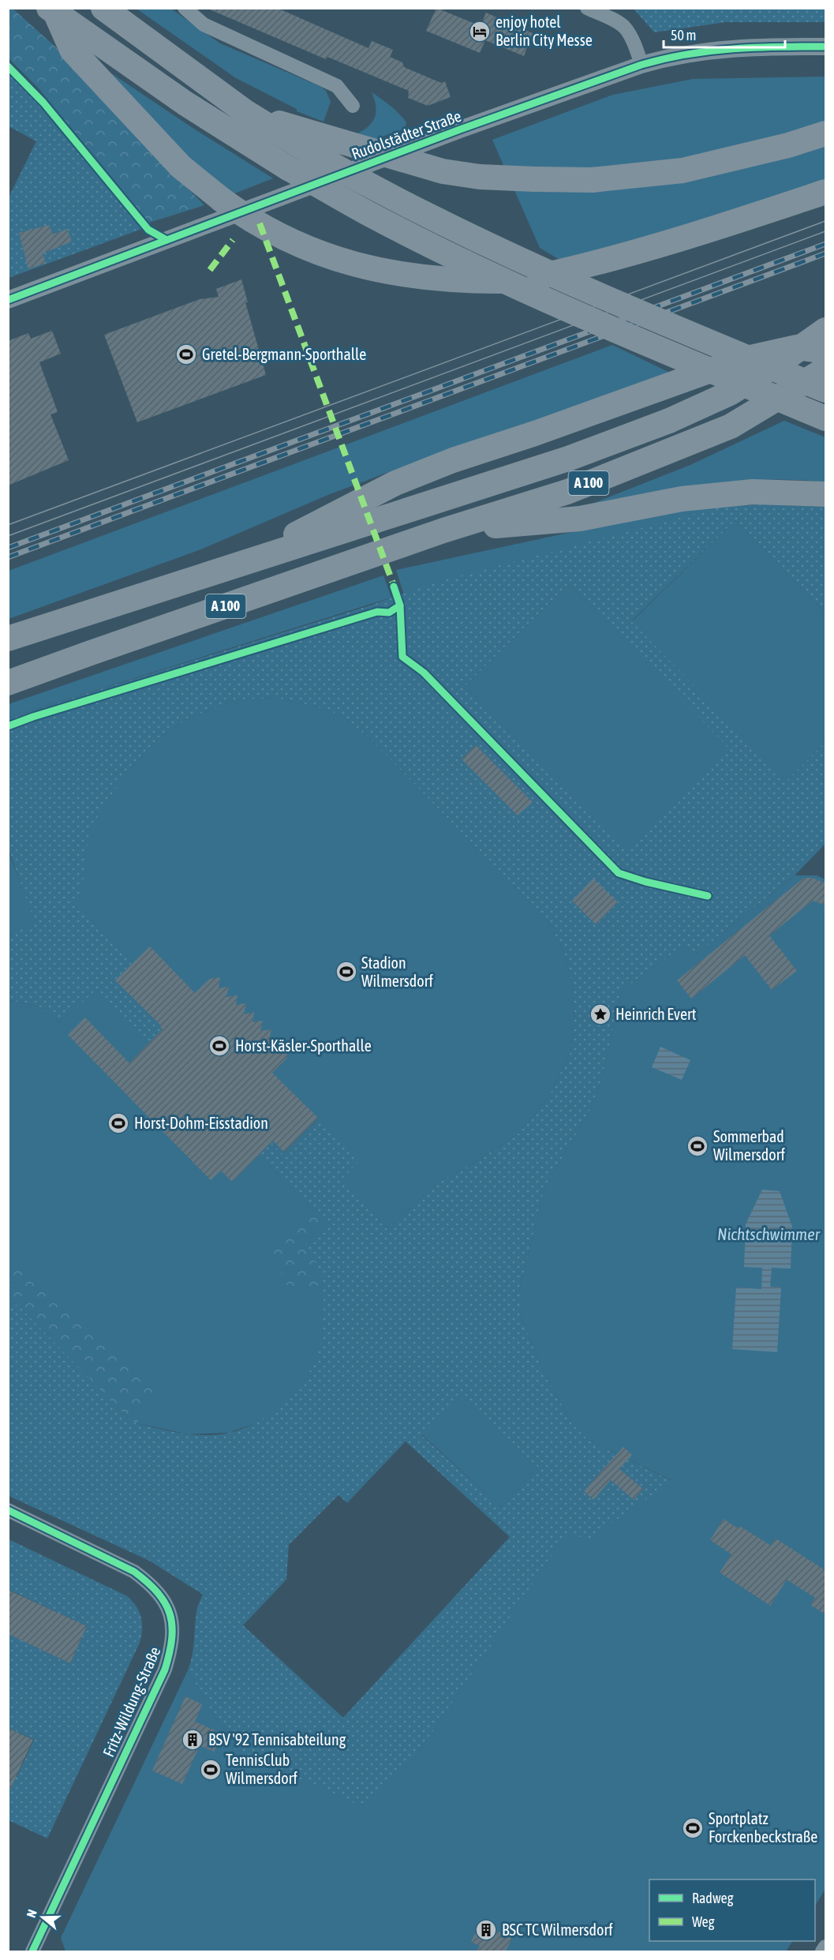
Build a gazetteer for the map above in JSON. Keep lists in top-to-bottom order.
{
  "streets": {
    "highway": ["A 100"],
    "street": ["Rudolstädter Straße", "Fritz-Wildung-Straße"]
  },
  "water": ["Nichtschwimmer"],
  "places": {
    "hotel": ["enjoy hotel Berlin City Messe"],
    "sports": [
      "Gretel-Bergmann-Sporthalle",
      "Stadion Wilmersdorf",
      "Horst-Käsler-Sporthalle",
      "Horst-Dohm-Eisstadion",
      "Sommerbad Wilmersdorf",
      "TennisClub Wilmersdorf",
      "Sportplatz Forckenbeckstraße"
    ],
    "place": ["Heinrich Evert"],
    "building": ["BSV '92 Tennisabteilung", "BSC TC Wilmersdorf"]
  },
  "legend": ["Radweg", "Weg"],
  "scale_bar": "50 m",
  "north": "left"
}
